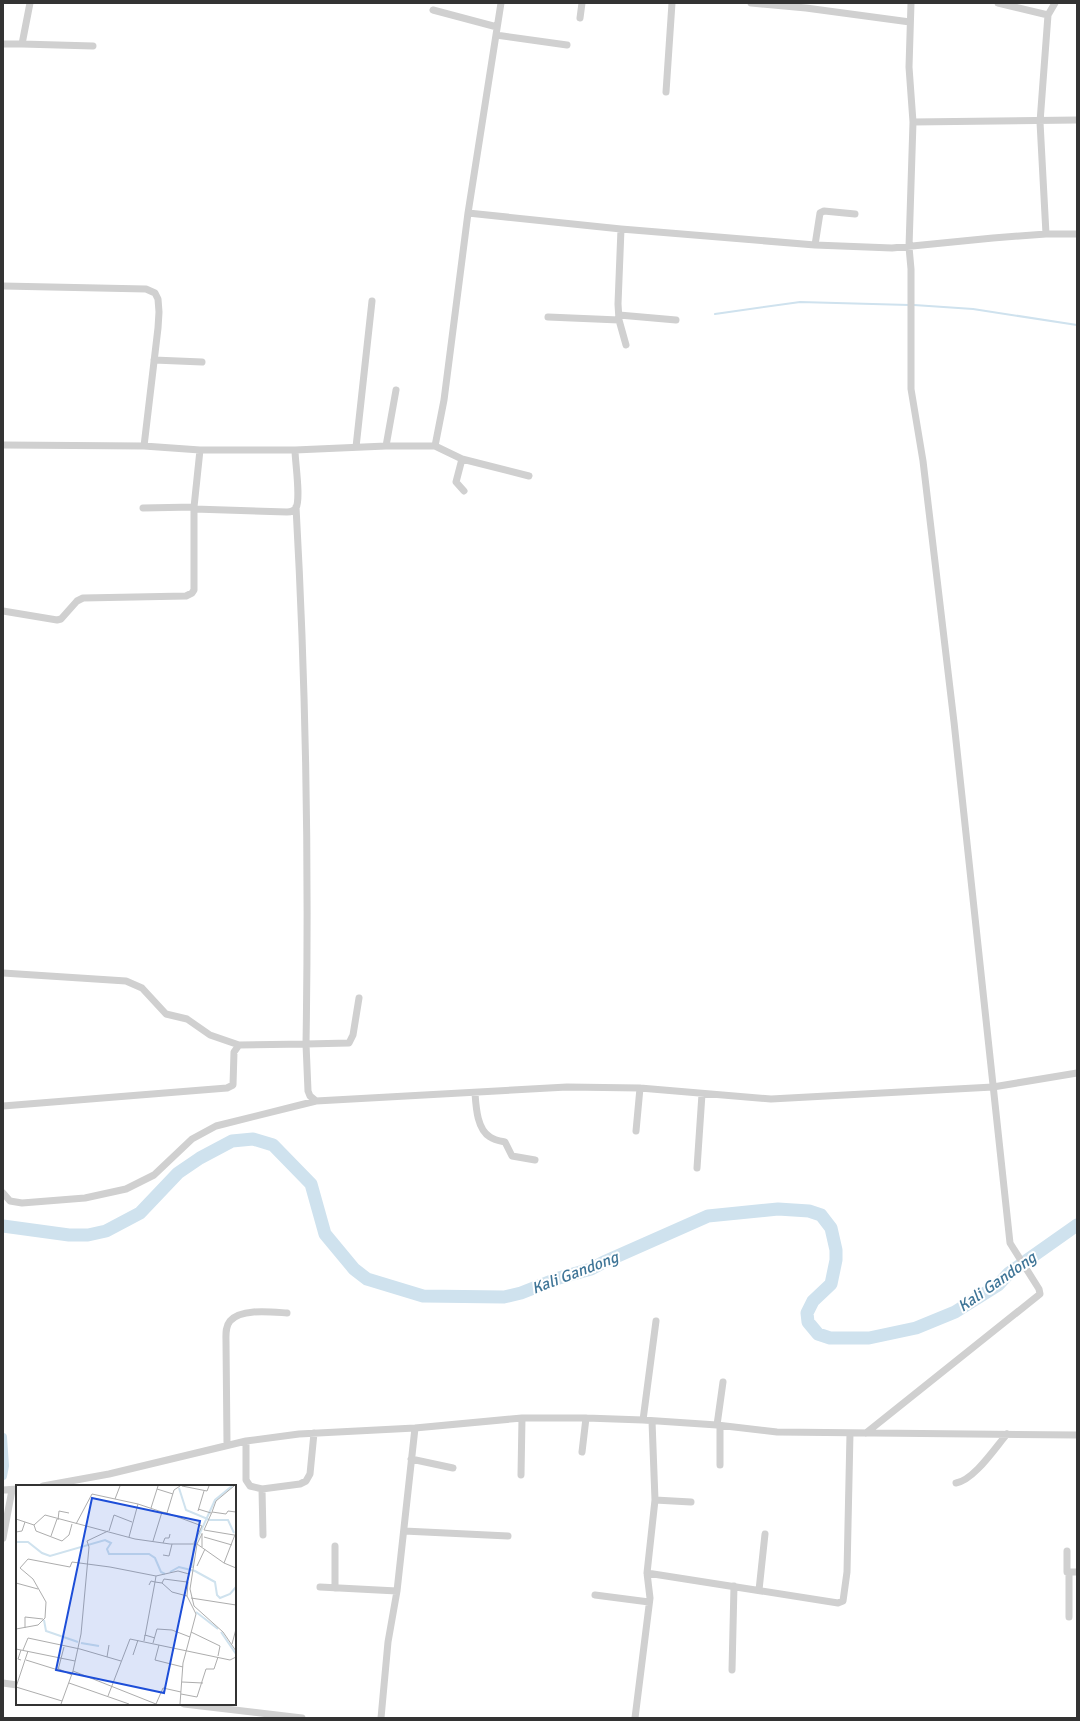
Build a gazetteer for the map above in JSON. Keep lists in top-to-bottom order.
{
  "water": ["Kali Gandong"]
}
